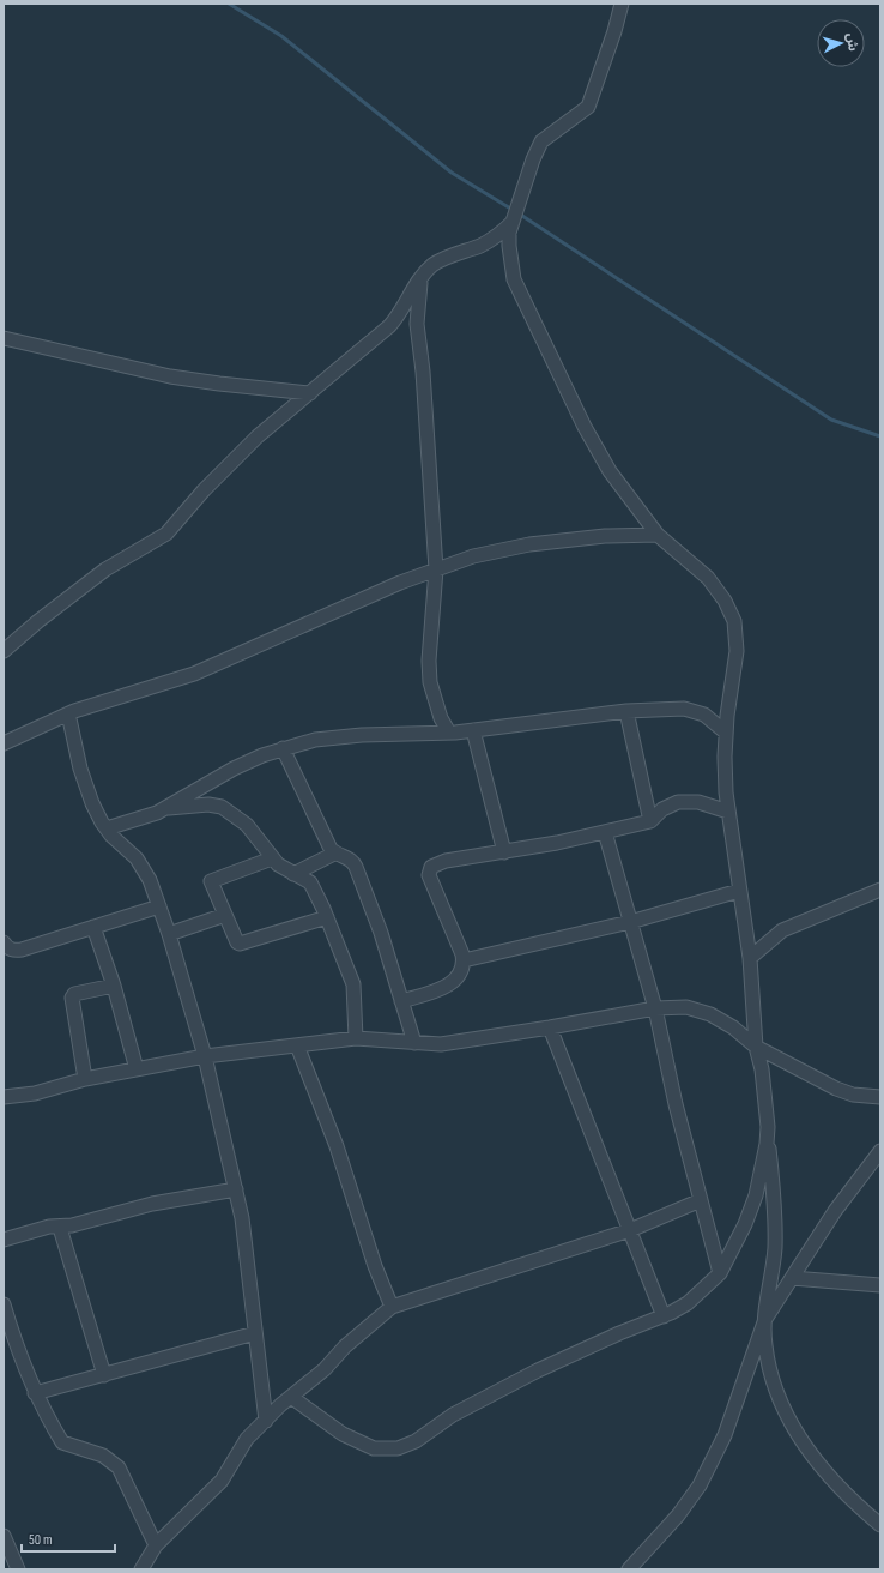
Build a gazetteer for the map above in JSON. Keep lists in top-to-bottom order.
{
  "scale_bar": "50 m",
  "north": "right"
}
